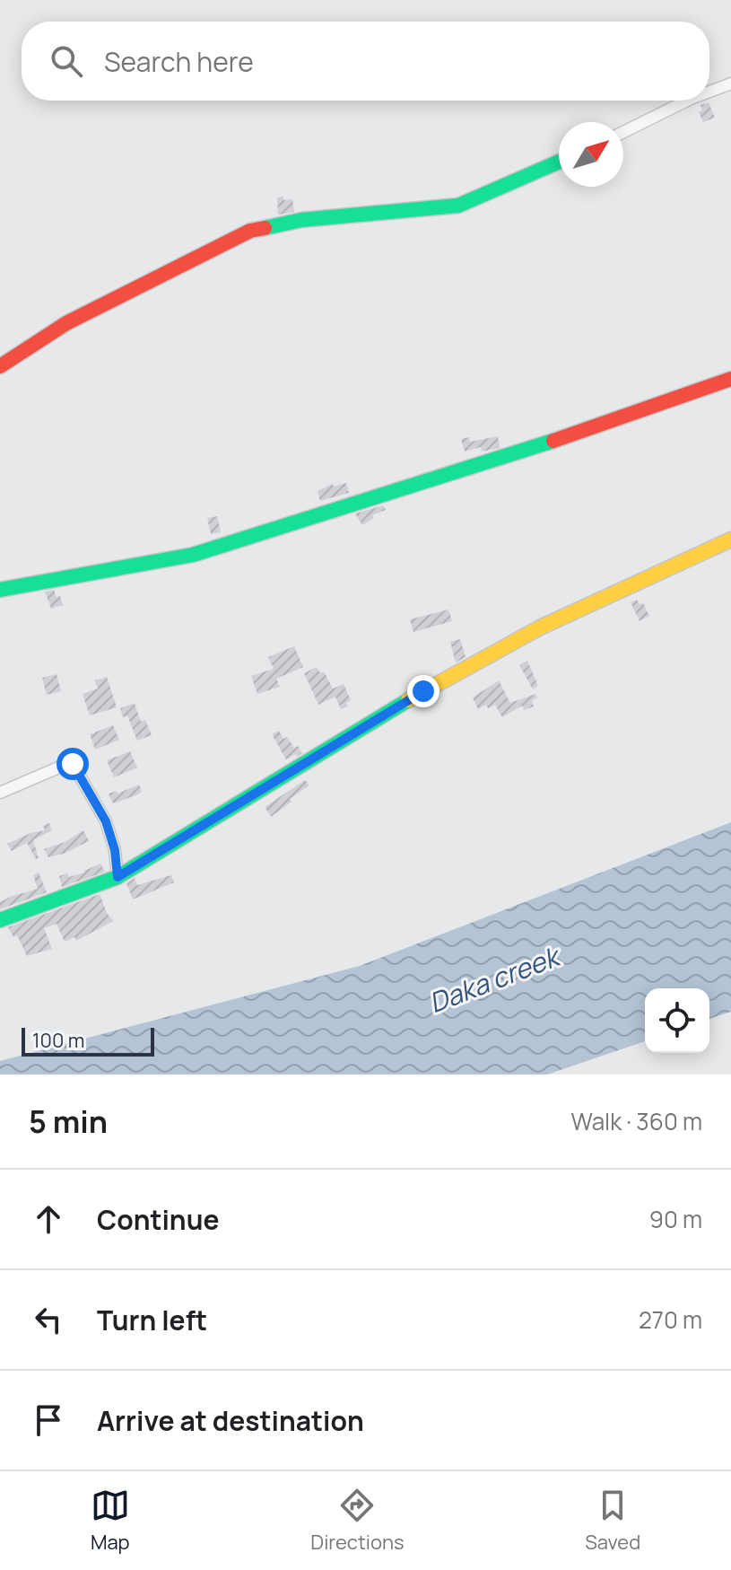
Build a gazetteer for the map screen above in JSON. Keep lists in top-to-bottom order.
{
  "water": ["Daka creek"],
  "scale_bar": "100 m",
  "north": "top right",
  "page": {
    "search": "Search here",
    "scale": "100 m",
    "heading": ["5 min", "Walk · 360 m"],
    "list": [
      ["Continue", "90 m"],
      ["Turn left", "270 m"],
      "Arrive at destination"
    ],
    "nav": ["Map", "Directions", "Saved"]
  }
}
